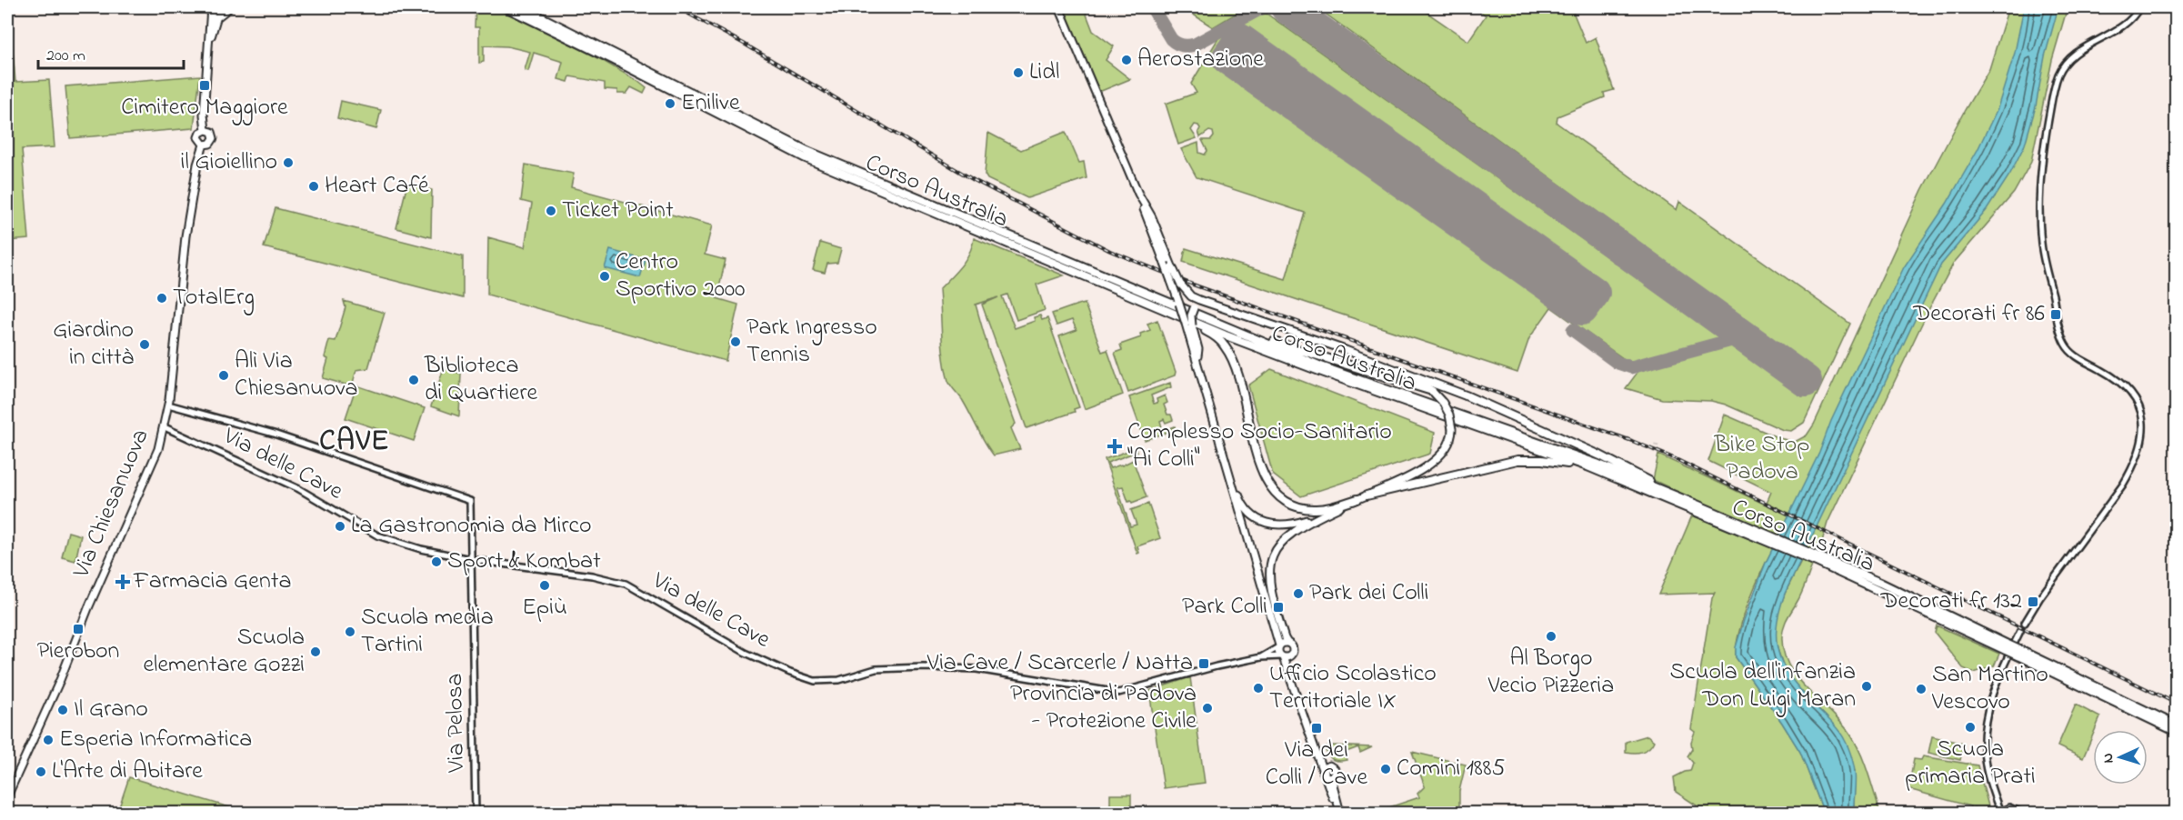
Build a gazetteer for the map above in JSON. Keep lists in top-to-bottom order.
{
  "streets": {
    "highway": ["Corso Australia"],
    "main road": ["Via Chiesanuova"],
    "street": ["Via delle Cave", "Via Pelosa"]
  },
  "crossings": [
    ["Via delle Cave", "Via Chiesanuova"],
    ["Via delle Cave", "Via Pelosa"],
    ["Via Chiesanuova", "Via Pelosa"]
  ],
  "districts": ["CAVE"],
  "parks": ["Bike Stop Padova"],
  "places": {
    "other": [
      "Aerostazione",
      "Lidl",
      "Enilive",
      "il Gioiellino",
      "Heart Café",
      "Ticket Point",
      "Centro Sportivo 2000",
      "TotalErg",
      "Park Ingresso Tennis",
      "Giardino in città",
      "Alì Via Chiesanuova",
      "Biblioteca di Quartiere",
      "La Gastronomia da Mirco",
      "Sport & Kombat",
      "Epiù",
      "Park dei Colli",
      "Scuola media Tartini",
      "Al Borgo Vecio Pizzeria",
      "Scuola elementare Gozzi",
      "Scuola dell'infanzia Don Luigi Maran",
      "Ufficio Scolastico Territoriale IX",
      "San Martino Vescovo",
      "Provincia di Padova - Protezione Civile",
      "Il Grano",
      "Scuola primaria Prati",
      "Esperia Informatica",
      "Comini 1885",
      "L'Arte di Abitare"
    ],
    "transit": [
      "Cimitero Maggiore",
      "Decorati fr 86",
      "Decorati fr 132",
      "Park Colli",
      "Pierobon",
      "Via Cave / Scarcerle / Natta",
      "Via dei Colli / Cave"
    ],
    "health": ["Complesso Socio-Sanitario \"Ai Colli\"", "Farmacia Genta"]
  },
  "scale_bar": "200 m",
  "north": "left"
}
